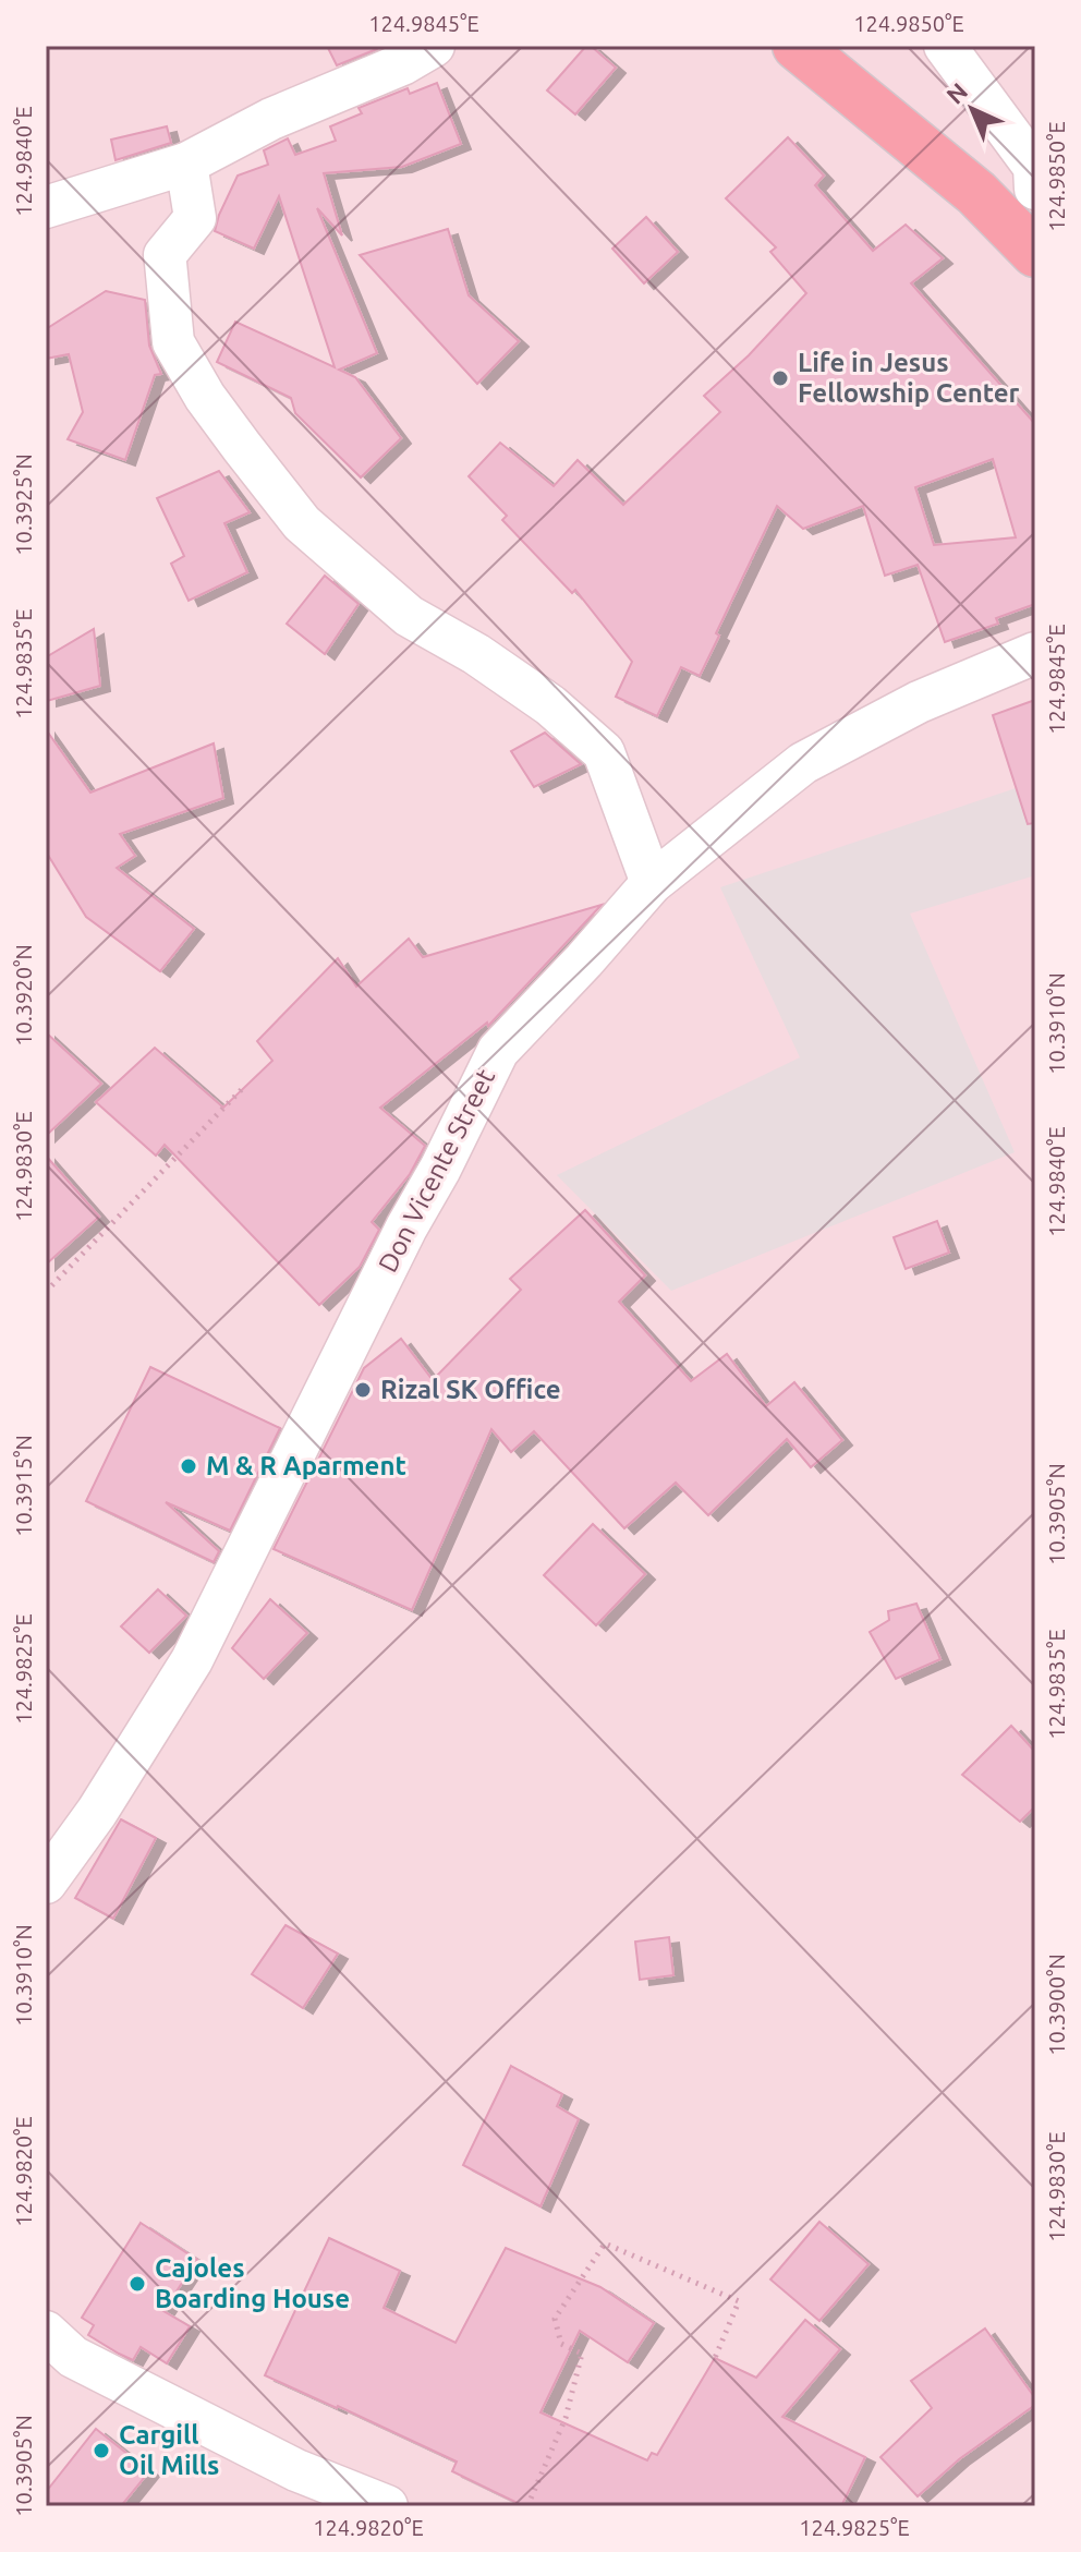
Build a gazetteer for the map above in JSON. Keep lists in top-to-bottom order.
{
  "streets": {
    "street": ["Don Vicente Street"]
  },
  "places": [
    "Life in Jesus Fellowship Center",
    "Rizal SK Office",
    "M & R Aparment",
    "Cajoles Boarding House",
    "Cargill Oil Mills"
  ],
  "north": "top left",
  "coordinates": [
    "124.9845°E",
    "124.9850°E",
    "124.9840°E",
    "10.3925°N",
    "124.9835°E",
    "10.3920°N",
    "10.3910°N",
    "124.9830°E",
    "10.3915°N",
    "10.3905°N",
    "124.9825°E",
    "10.3900°N",
    "124.9820°E"
  ]
}
